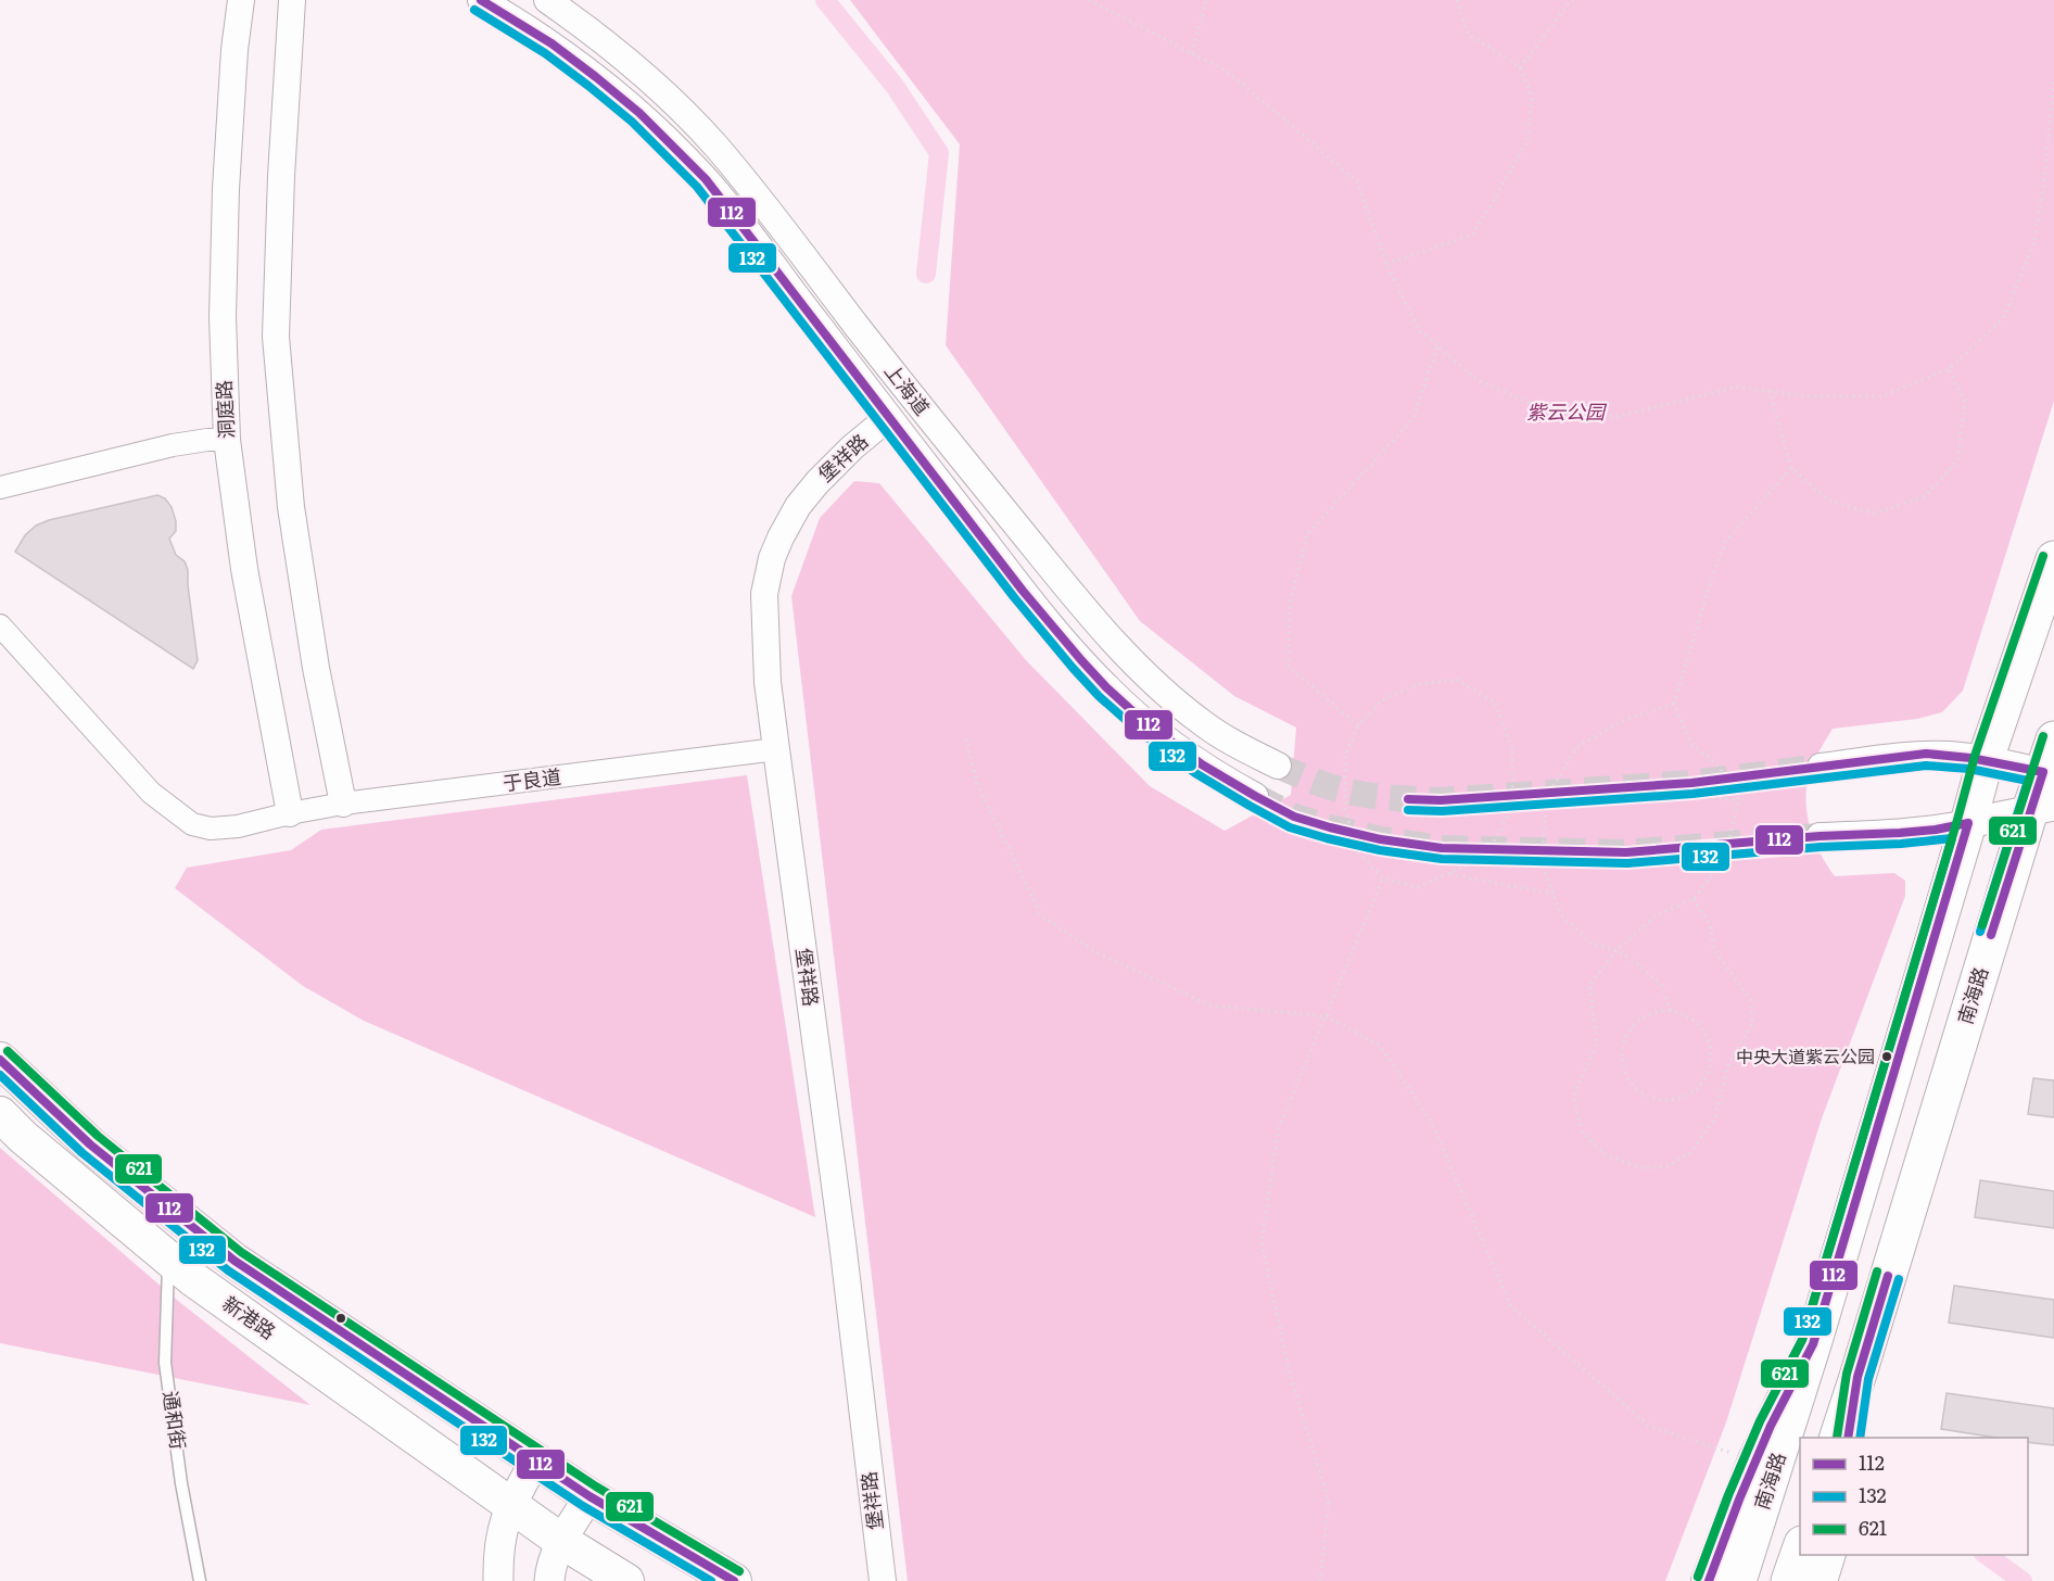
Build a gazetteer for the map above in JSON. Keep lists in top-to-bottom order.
{
  "streets": {
    "highway": ["南海路"],
    "main road": ["新港路"],
    "street": [
      "上海道",
      "洞庭路",
      "堡祥路",
      "于良道"
    ],
    "lane": ["通和街"]
  },
  "crossings": [
    ["上海道", "堡祥路"],
    ["洞庭路", "于良道"],
    ["堡祥路", "于良道"],
    ["新港路", "通和街"]
  ],
  "parks": ["紫云公园"],
  "places": ["中央大道紫云公园"],
  "lines": ["transit line 112", "transit line 132", "transit line 621"],
  "legend": ["112", "132", "621"]
}
